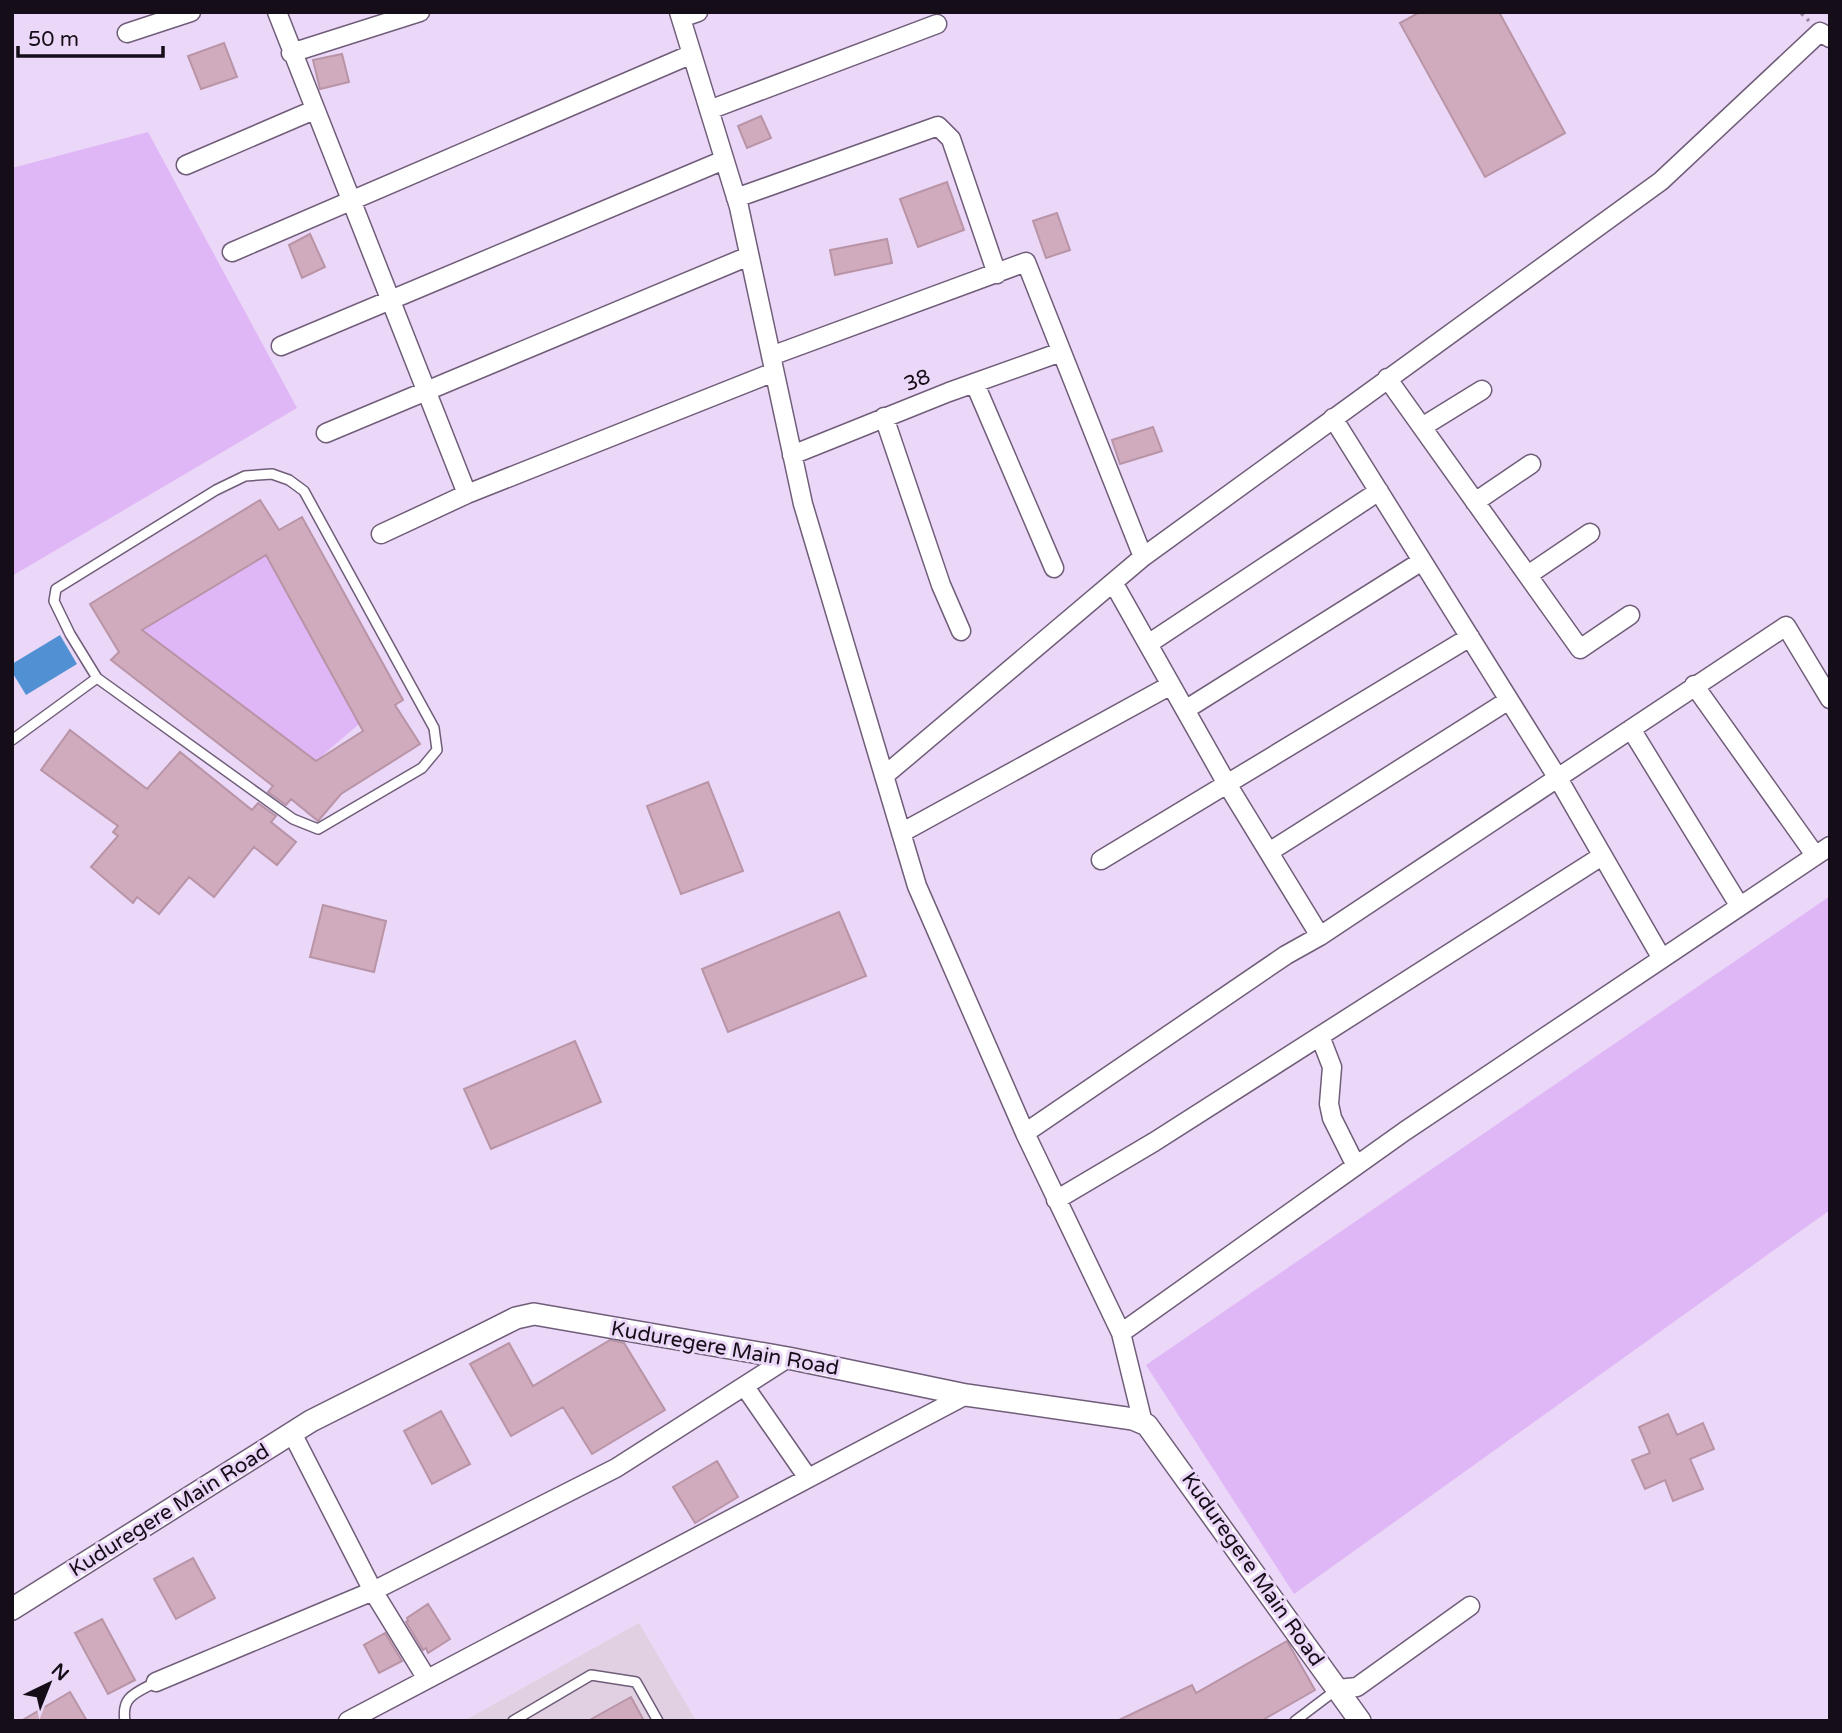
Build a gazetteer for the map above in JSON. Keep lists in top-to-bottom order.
{
  "streets": {
    "street": ["38", "Kuduregere Main Road"]
  },
  "scale_bar": "50 m",
  "north": "top right"
}
